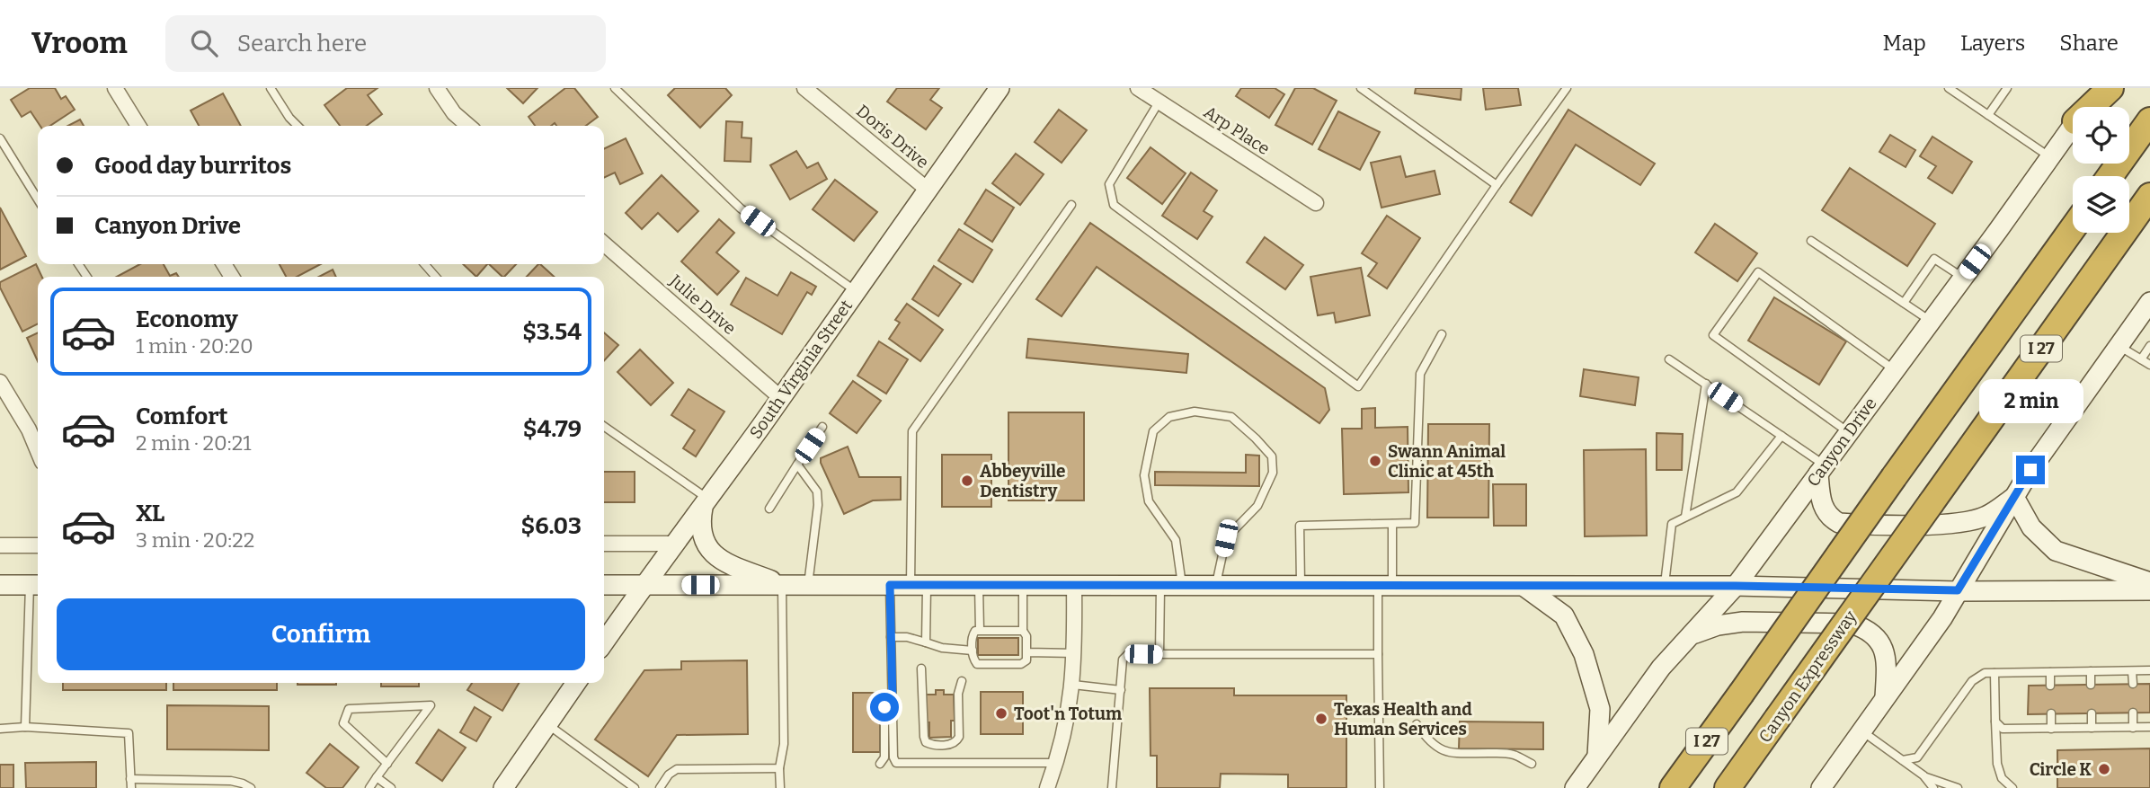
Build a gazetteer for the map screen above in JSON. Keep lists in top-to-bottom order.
{
  "streets": {
    "highway": ["I 27", "Canyon Expressway"],
    "main road": ["South Virginia Street", "Canyon Drive"],
    "street": ["Arp Place", "Doris Drive", "Julie Drive"]
  },
  "crossings": [
    ["Doris Drive", "South Virginia Street"],
    ["Julie Drive", "South Virginia Street"]
  ],
  "places": [
    "Swann Animal Clinic at 45th",
    "Abbeyville Dentistry",
    "Toot'n Totum",
    "Texas Health and Human Services",
    "Circle K"
  ],
  "page": {
    "header": "Vroom",
    "search": "Search here",
    "nav": ["Map", "Layers", "Share"],
    "banner": ["Good day burritos", "Canyon Drive"],
    "list": [
      {
        "name": "Economy",
        "note": "1 min · 20:20",
        "value": "$3.54"
      },
      {
        "name": "Comfort",
        "note": "2 min · 20:21",
        "value": "$4.79"
      },
      {
        "name": "XL",
        "note": "3 min · 20:22",
        "value": "$6.03"
      }
    ],
    "bubble": "2 min",
    "buttons": "Confirm"
  }
}
